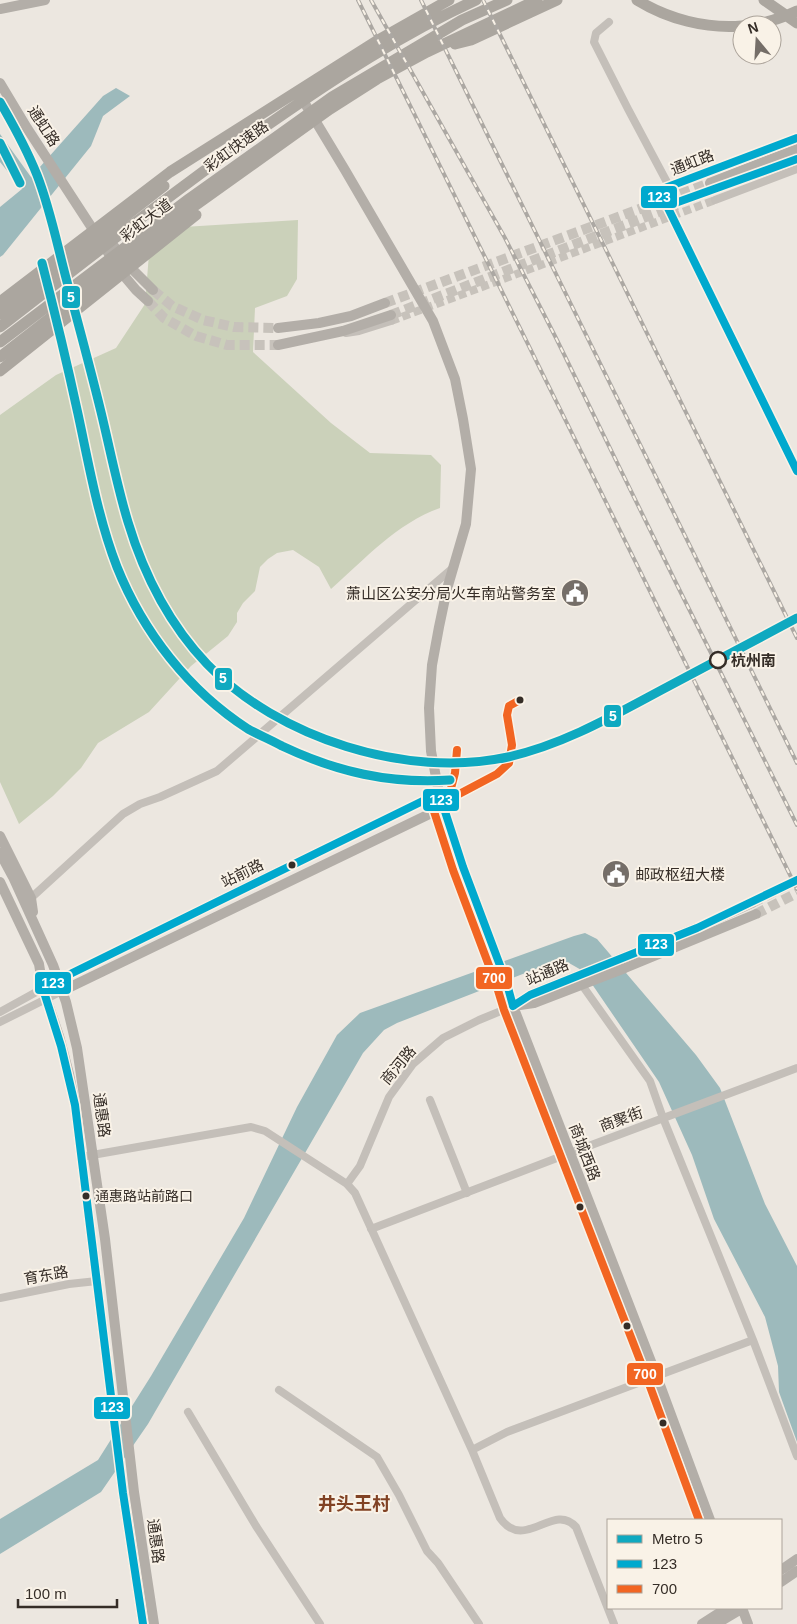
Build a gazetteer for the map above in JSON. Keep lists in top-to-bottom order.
{
  "streets": {
    "highway": ["彩虹快速路"],
    "main road": [
      "通虹路",
      "彩虹大道",
      "站前路",
      "站通路",
      "通惠路",
      "商城西路"
    ],
    "street": ["商河路", "商聚街", "育东路"]
  },
  "crossings": [
    ["通虹路", "彩虹大道"],
    ["彩虹大道", "商城西路"],
    ["站前路", "通惠路"],
    ["站前路", "商城西路"],
    ["站通路", "商河路"],
    ["站通路", "商城西路"],
    ["商河路", "商城西路"],
    ["通惠路", "育东路"],
    ["商聚街", "商城西路"]
  ],
  "districts": ["井头王村"],
  "places": {
    "public building": ["萧山区公安分局火车南站警务室", "邮政枢纽大楼"],
    "other": ["杭州南", "通惠路站前路口"]
  },
  "lines": ["metro line 5", "transit line 123", "transit line 700"],
  "legend": ["Metro 5", "123", "700"],
  "scale_bar": "100 m",
  "north": "top"
}
